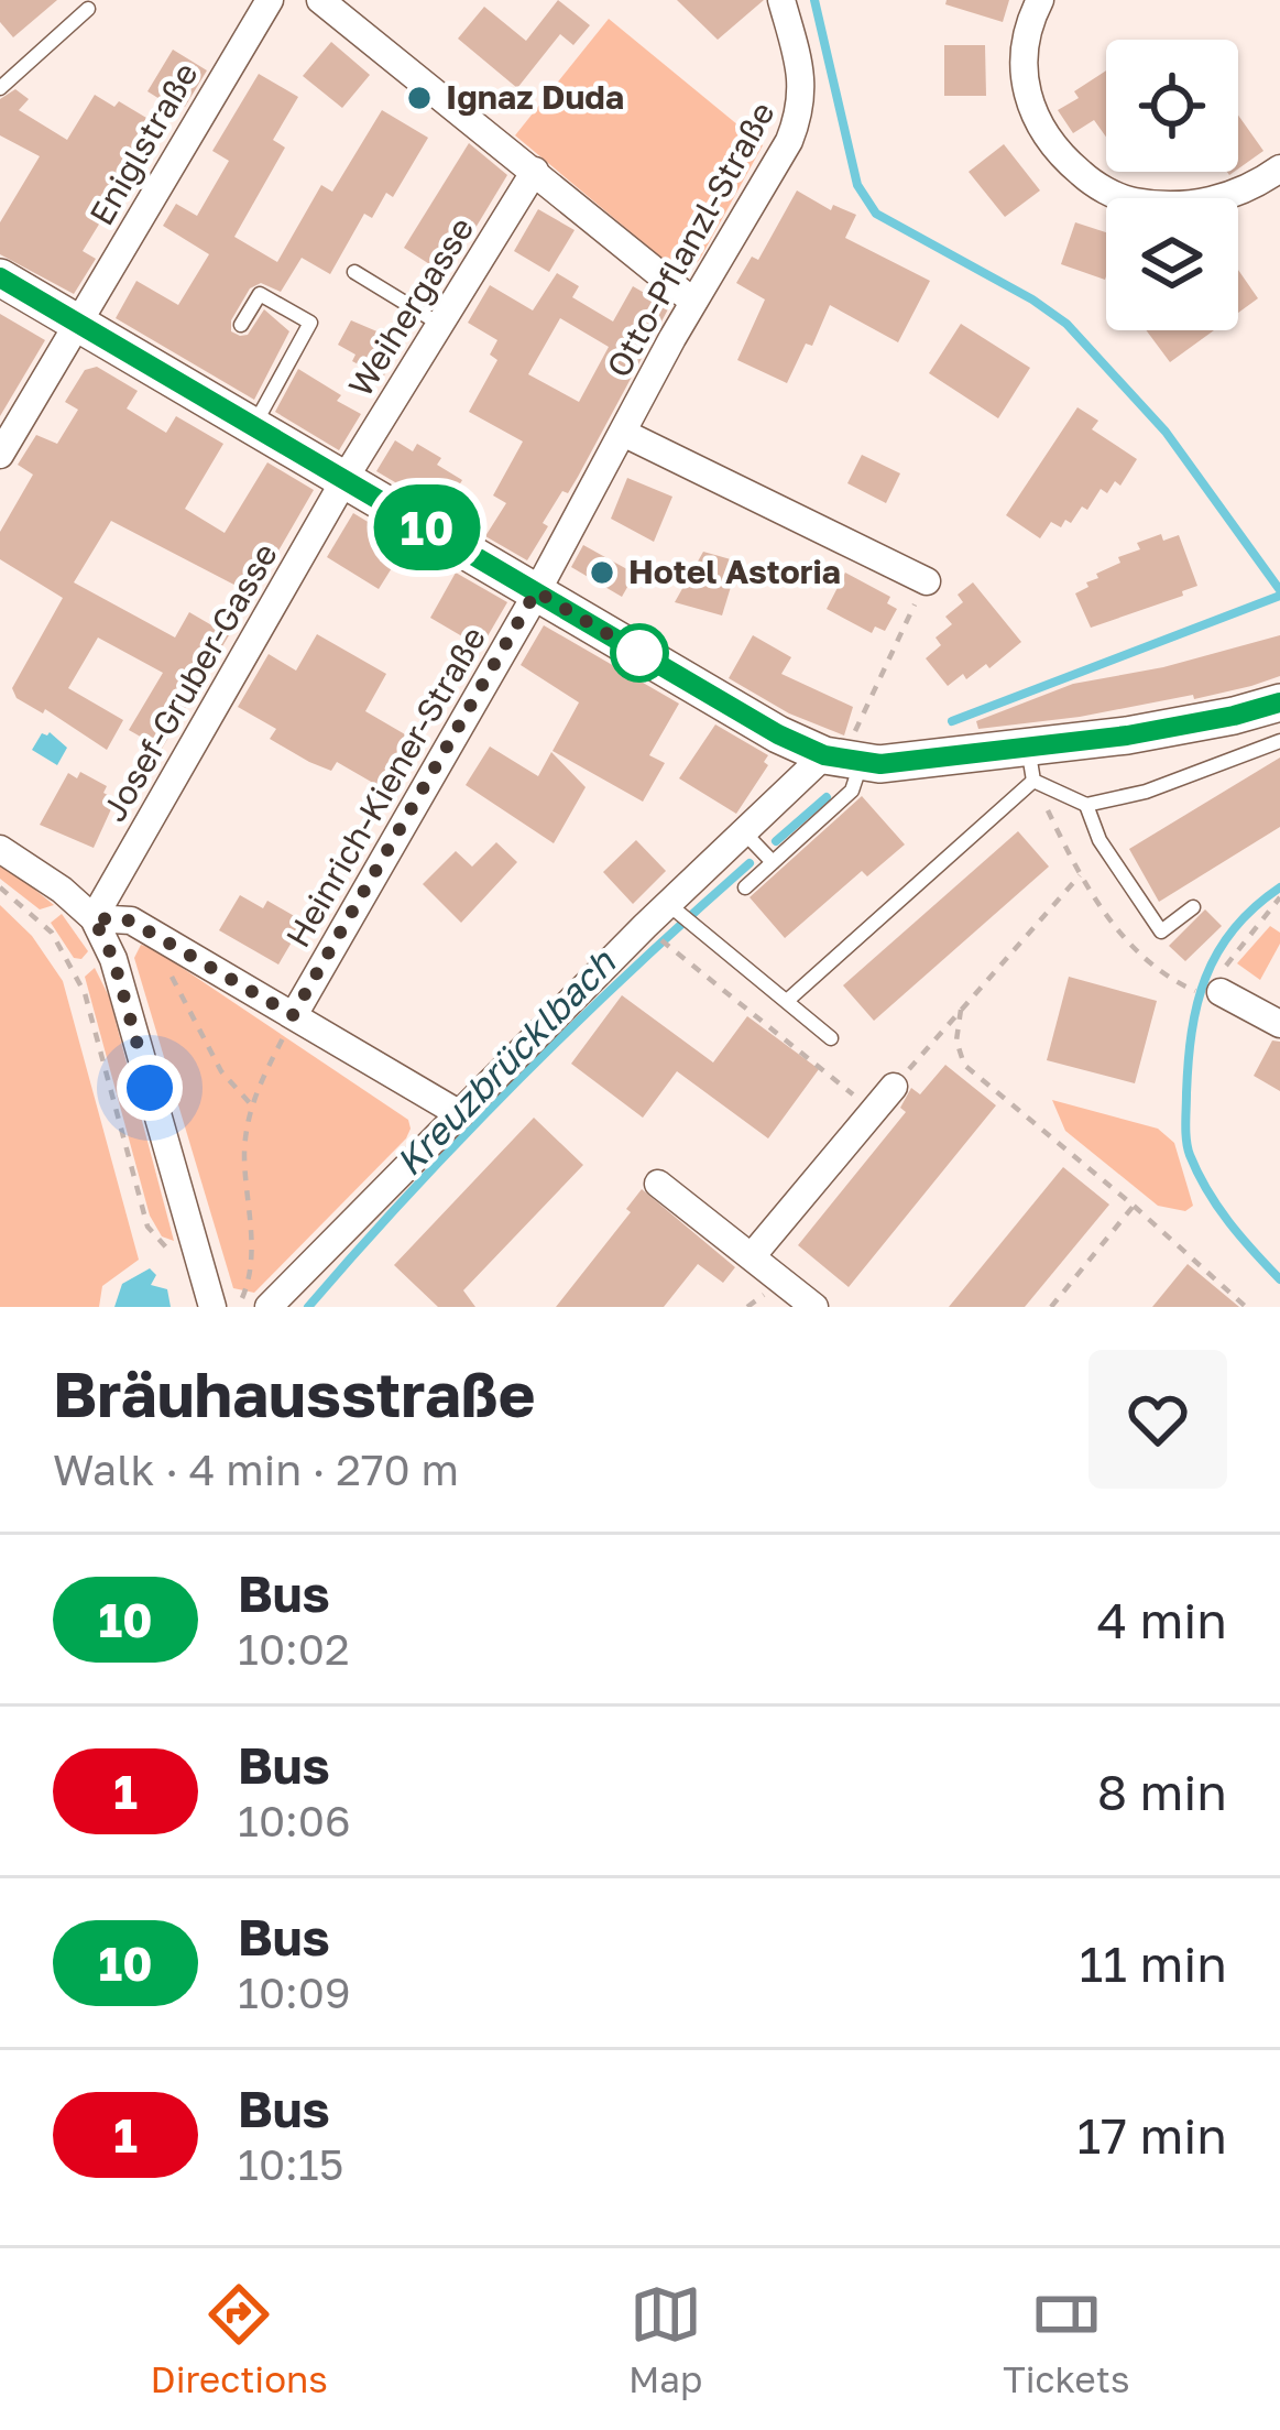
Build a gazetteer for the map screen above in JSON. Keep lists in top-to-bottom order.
{
  "streets": {
    "street": [
      "Eniglstraße",
      "Otto-Pflanzl-Straße",
      "Weihergasse",
      "Josef-Gruber-Gasse",
      "Heinrich-Kiener-Straße"
    ]
  },
  "crossings": [
    ["Otto-Pflanzl-Straße", "Heinrich-Kiener-Straße"],
    ["Weihergasse", "Josef-Gruber-Gasse"]
  ],
  "water": ["Kreuzbrücklbach"],
  "places": ["Ignaz Duda", "Hotel Astoria"],
  "lines": ["bus line 10"],
  "page": {
    "on_map": "10",
    "heading": ["Bräuhausstraße", "Walk · 4 min · 270 m"],
    "list": [
      {
        "mark": "10",
        "name": "Bus",
        "note": "10:02",
        "value": "4 min"
      },
      {
        "mark": "1",
        "name": "Bus",
        "note": "10:06",
        "value": "8 min"
      },
      {
        "mark": "10",
        "name": "Bus",
        "note": "10:09",
        "value": "11 min"
      },
      {
        "mark": "1",
        "name": "Bus",
        "note": "10:15",
        "value": "17 min"
      }
    ],
    "tabs": ["Directions", "Map", "Tickets"]
  }
}
